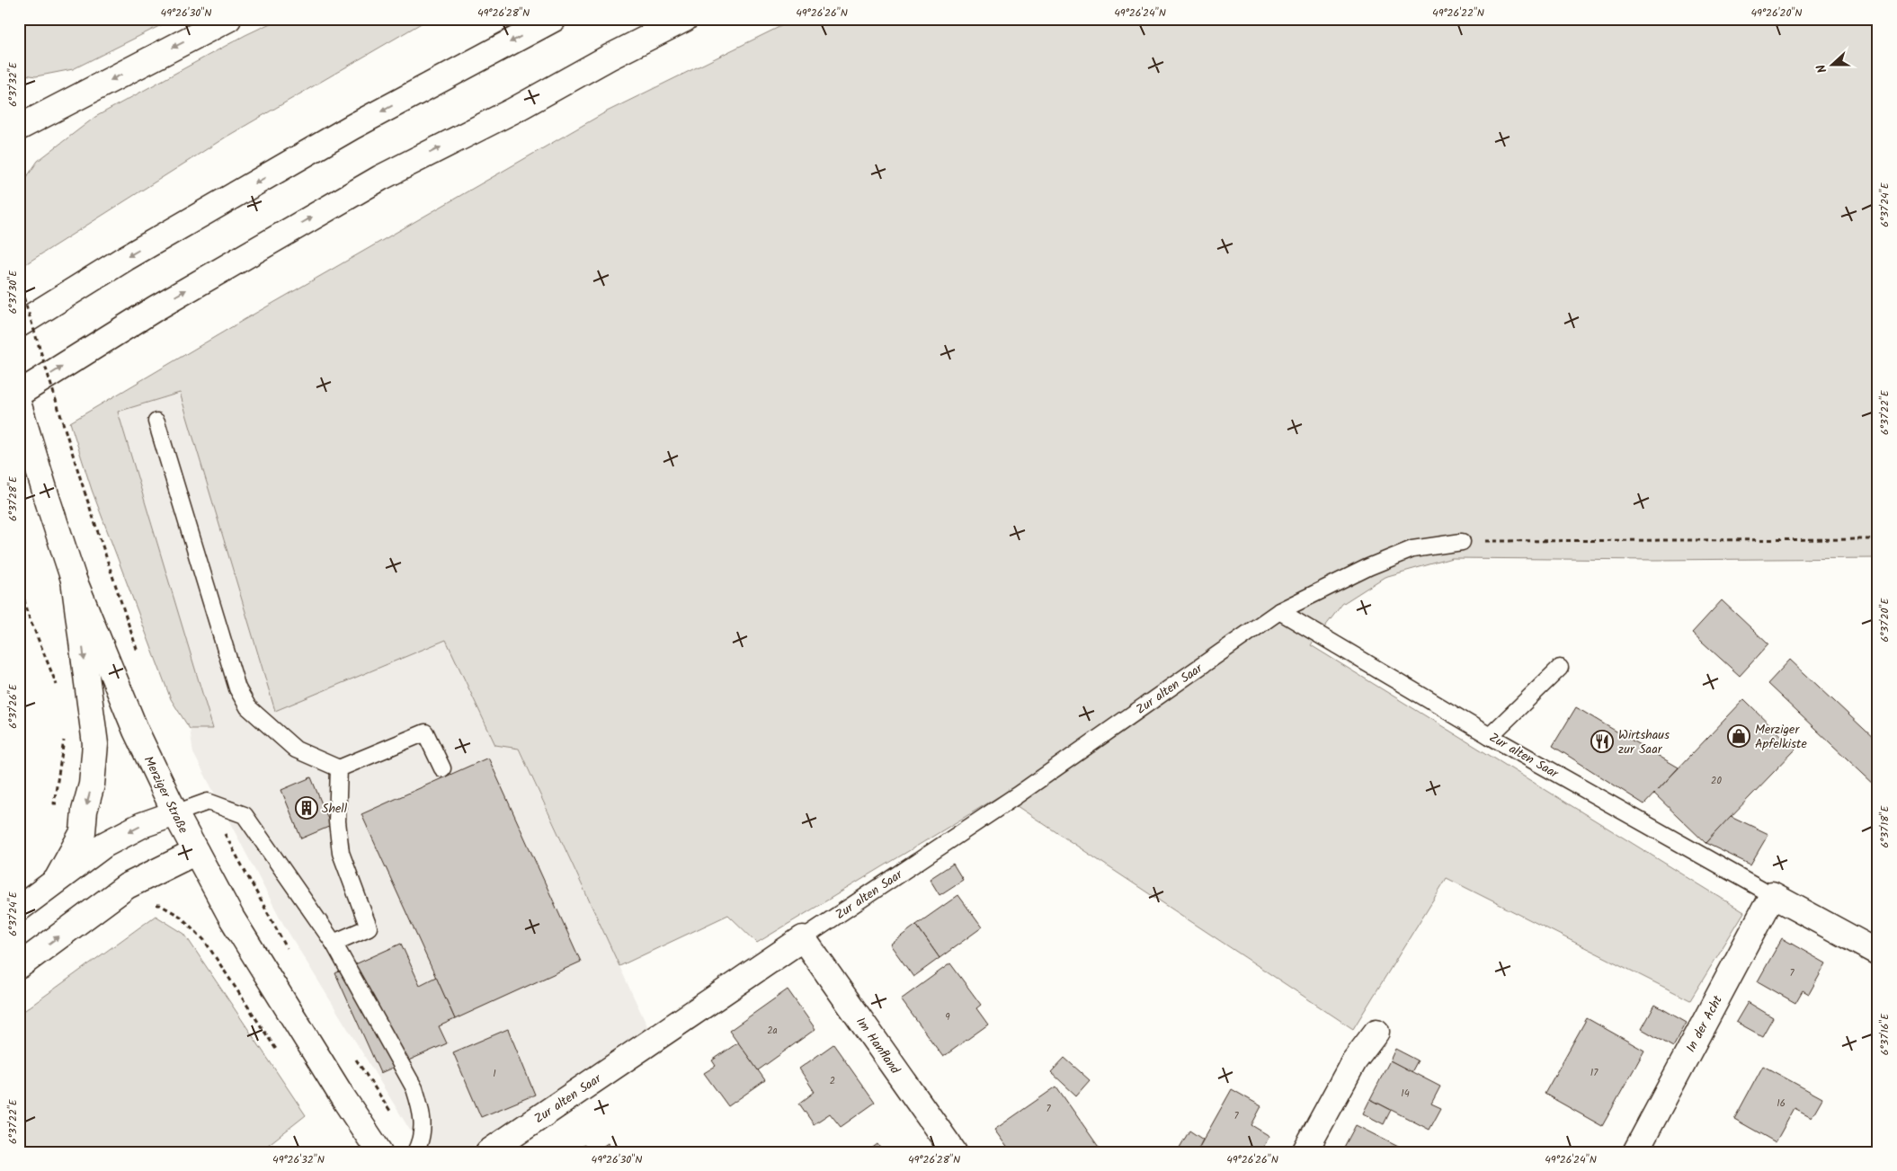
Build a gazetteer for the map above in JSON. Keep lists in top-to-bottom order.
{
  "streets": {
    "main road": [
      "Zur alten Saar",
      "Merziger Straße",
      "In der Acht",
      "Im Hanfland"
    ]
  },
  "crossings": [
    ["Zur alten Saar", "In der Acht"],
    ["Zur alten Saar", "Im Hanfland"]
  ],
  "places": {
    "shop": ["Merziger Apfelkiste"],
    "restaurant": ["Wirtshaus zur Saar"],
    "building": ["Shell"]
  },
  "house_numbers": [
    "20",
    "7",
    "9",
    "2a",
    "17",
    "1",
    "2",
    "14",
    "16",
    "7",
    "7"
  ],
  "north": "left",
  "coordinates": [
    "49°26'30\"N",
    "49°26'28\"N",
    "49°26'26\"N",
    "49°26'24\"N",
    "49°26'22\"N",
    "49°26'20\"N",
    "6°37'32\"E",
    "6°37'24\"E",
    "6°37'30\"E",
    "6°37'22\"E",
    "6°37'28\"E",
    "6°37'20\"E",
    "6°37'26\"E",
    "6°37'18\"E",
    "6°37'16\"E",
    "49°26'32\"N"
  ]
}
